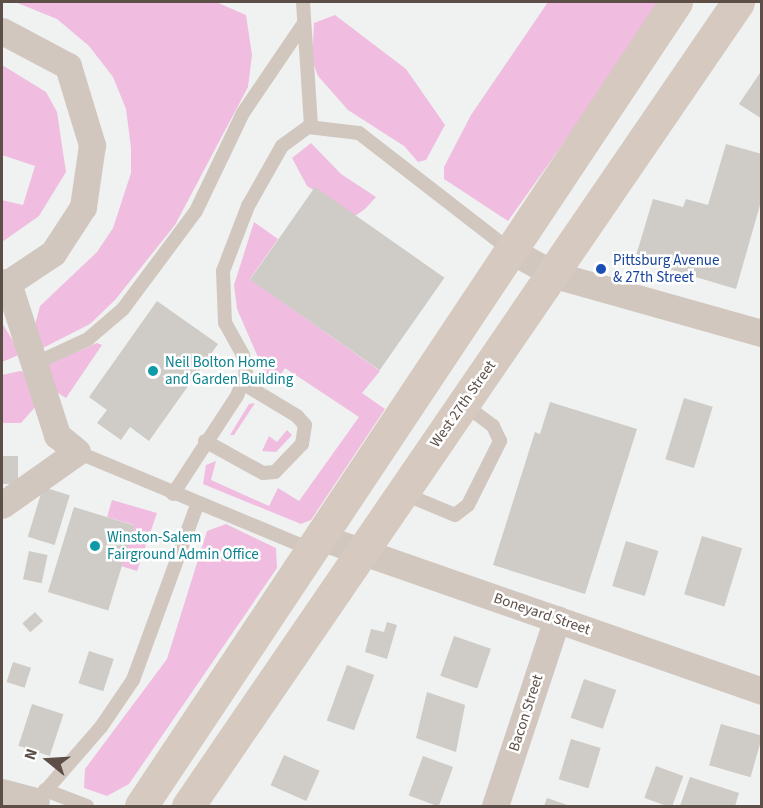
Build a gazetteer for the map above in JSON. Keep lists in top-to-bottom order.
{
  "streets": {
    "street": ["West 27th Street", "Boneyard Street", "Bacon Street"]
  },
  "crossings": [
    ["West 27th Street", "Boneyard Street"],
    ["Boneyard Street", "Bacon Street"]
  ],
  "places": ["Pittsburg Avenue & 27th Street", "Neil Bolton Home and Garden Building", "Winston-Salem Fairground Admin Office"],
  "north": "left"
}
